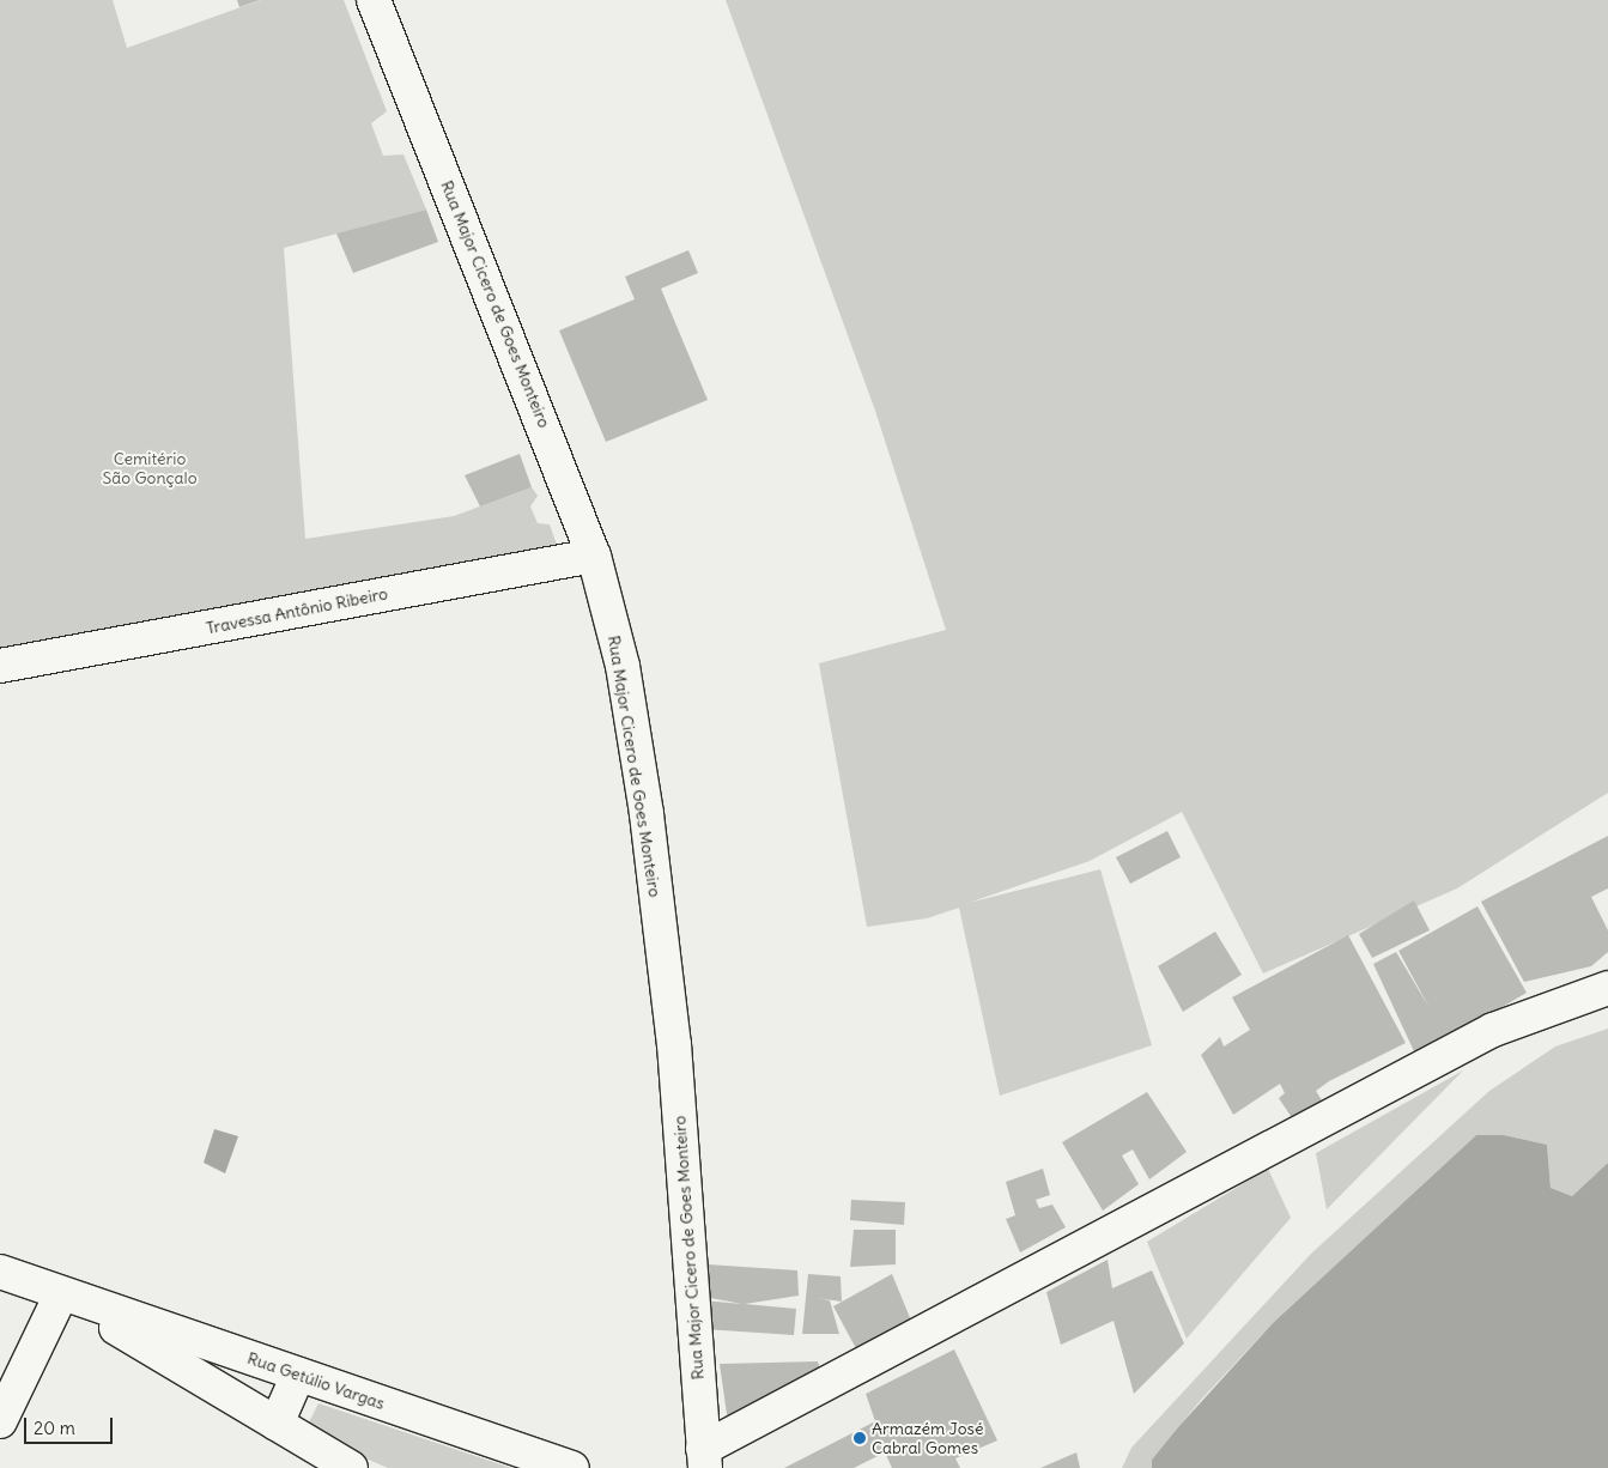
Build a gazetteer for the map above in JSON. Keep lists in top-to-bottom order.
{
  "streets": {
    "street": ["Rua Major Cicero de Goes Monteiro", "Travessa Antônio Ribeiro", "Rua Getúlio Vargas"]
  },
  "crossings": [
    ["Rua Major Cicero de Goes Monteiro", "Travessa Antônio Ribeiro"]
  ],
  "parks": ["Cemitério São Gonçalo"],
  "places": ["Armazém José Cabral Gomes"],
  "scale_bar": "20 m"
}
